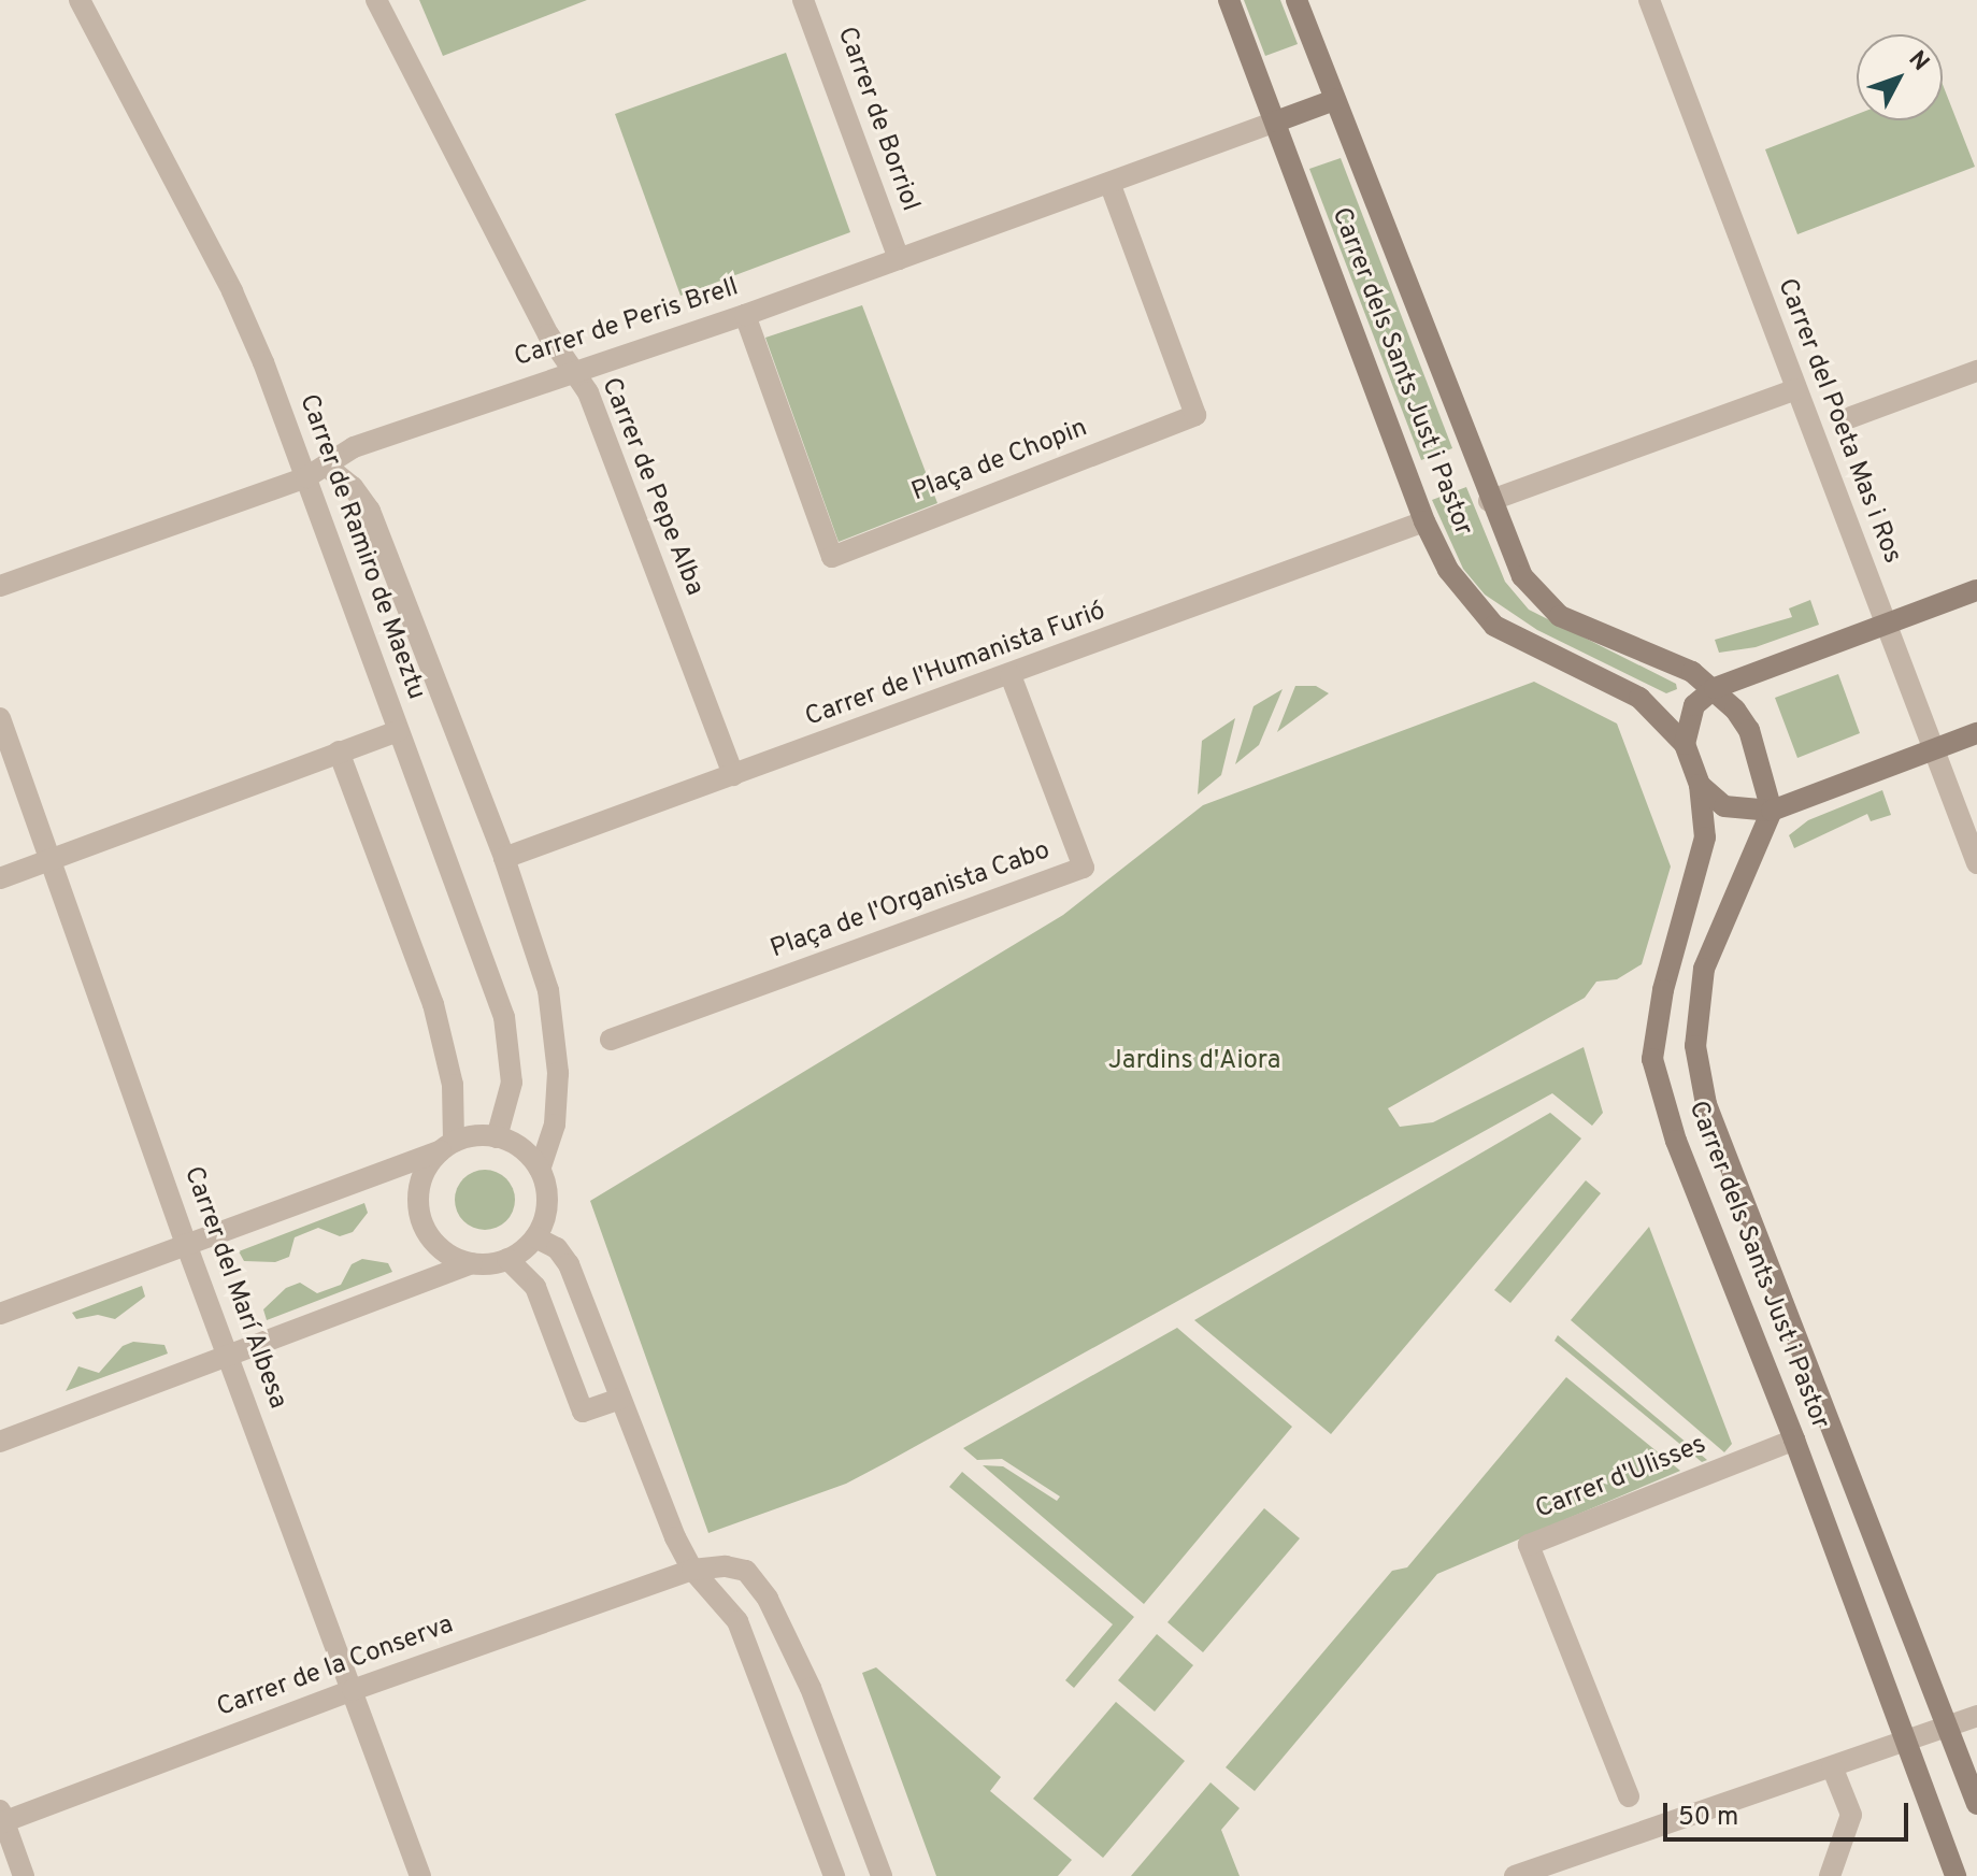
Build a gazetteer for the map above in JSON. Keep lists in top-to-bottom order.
{
  "streets": {
    "street": [
      "Carrer de Borriol",
      "Carrer de Peris Brell",
      "Carrer dels Sants Just i Pastor",
      "Carrer del Poeta Mas i Ros",
      "Plaça de Chopin",
      "Carrer de Pepe Alba",
      "Carrer de Ramiro de Maeztu",
      "Carrer de l'Humanista Furió",
      "Plaça de l'Organista Cabo",
      "Carrer del Marí Albesa",
      "Carrer d'Ulisses",
      "Carrer de la Conserva"
    ]
  },
  "crossings": [
    ["Carrer de Borriol", "Carrer de Peris Brell"],
    ["Carrer de Peris Brell", "Carrer dels Sants Just i Pastor"],
    ["Carrer de Peris Brell", "Plaça de Chopin"],
    ["Carrer de Peris Brell", "Carrer de Pepe Alba"],
    ["Carrer de Peris Brell", "Carrer de Ramiro de Maeztu"],
    ["Carrer dels Sants Just i Pastor", "Carrer de l'Humanista Furió"],
    ["Carrer dels Sants Just i Pastor", "Carrer d'Ulisses"],
    ["Carrer de Pepe Alba", "Carrer de l'Humanista Furió"],
    ["Carrer de Ramiro de Maeztu", "Carrer de l'Humanista Furió"],
    ["Carrer de l'Humanista Furió", "Plaça de l'Organista Cabo"],
    ["Carrer del Marí Albesa", "Carrer de la Conserva"]
  ],
  "parks": ["Jardins d'Aiora"],
  "scale_bar": "50 m",
  "north": "top right"
}
